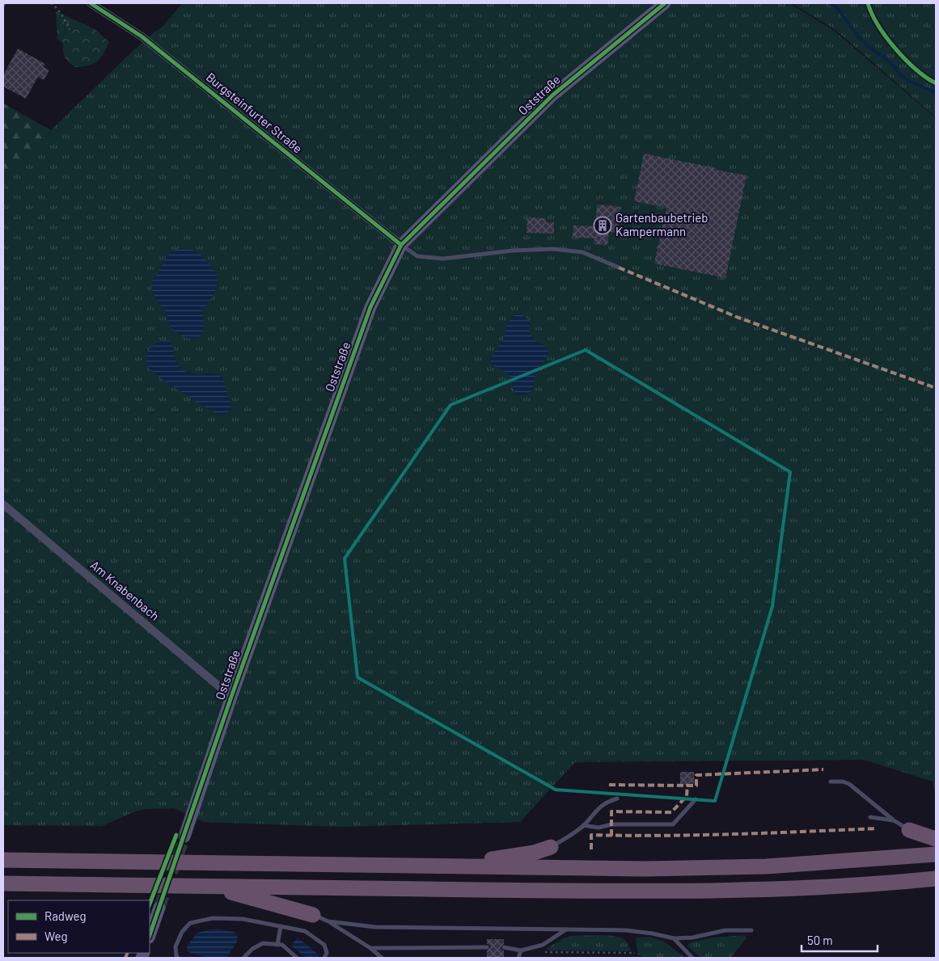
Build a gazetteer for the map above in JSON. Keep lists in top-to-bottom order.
{
  "streets": {
    "street": ["Oststraße", "Burgsteinfurter Straße", "Am Knabenbach"]
  },
  "crossings": [
    ["Oststraße", "Burgsteinfurter Straße"],
    ["Oststraße", "Am Knabenbach"]
  ],
  "places": {
    "building": ["Gartenbaubetrieb Kampermann"]
  },
  "legend": ["Radweg", "Weg"],
  "scale_bar": "50 m"
}
